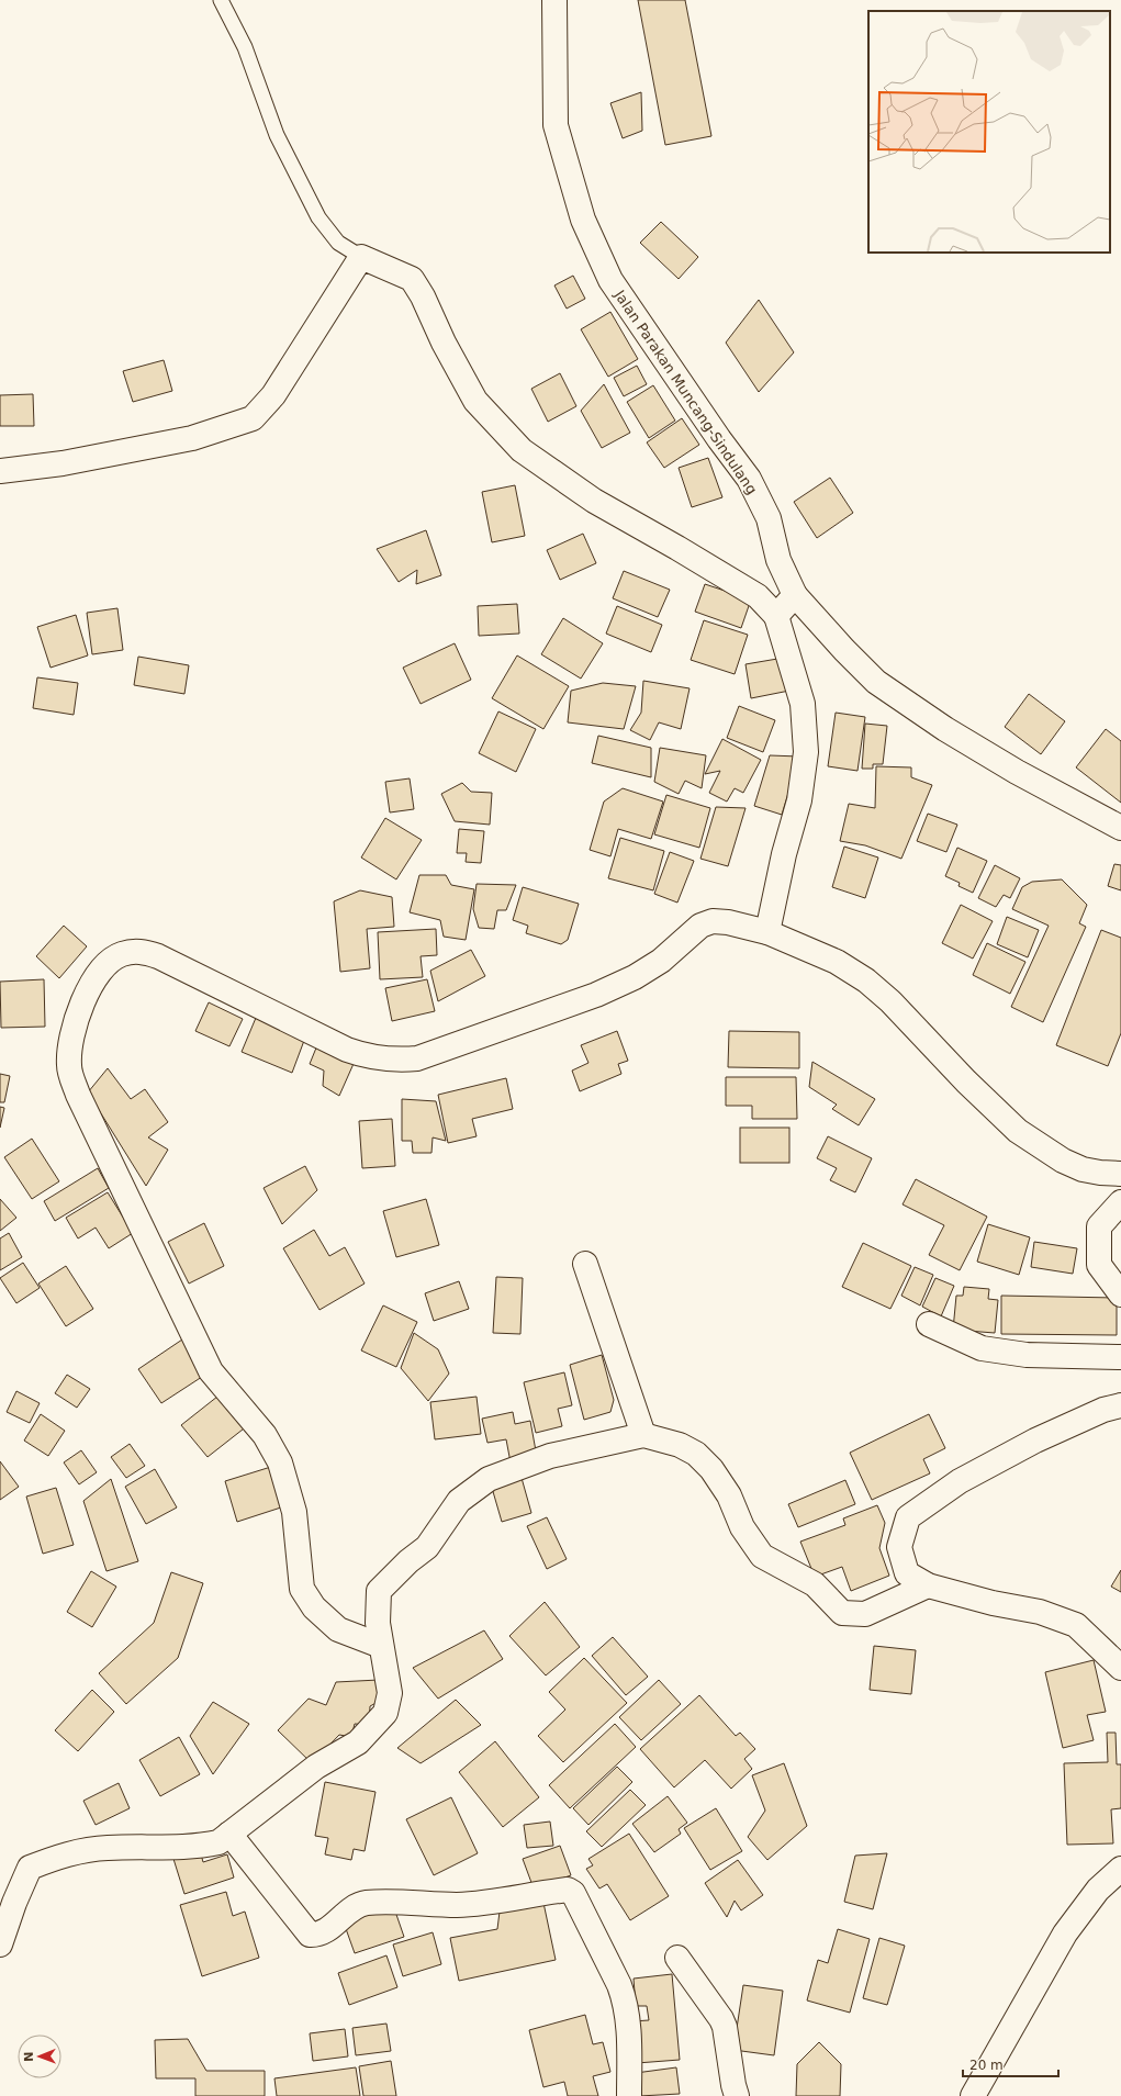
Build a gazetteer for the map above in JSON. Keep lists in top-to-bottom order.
{
  "streets": {
    "street": ["Jalan Parakan Muncang-Sindulang"]
  },
  "scale_bar": "20 m",
  "north": "left"
}
